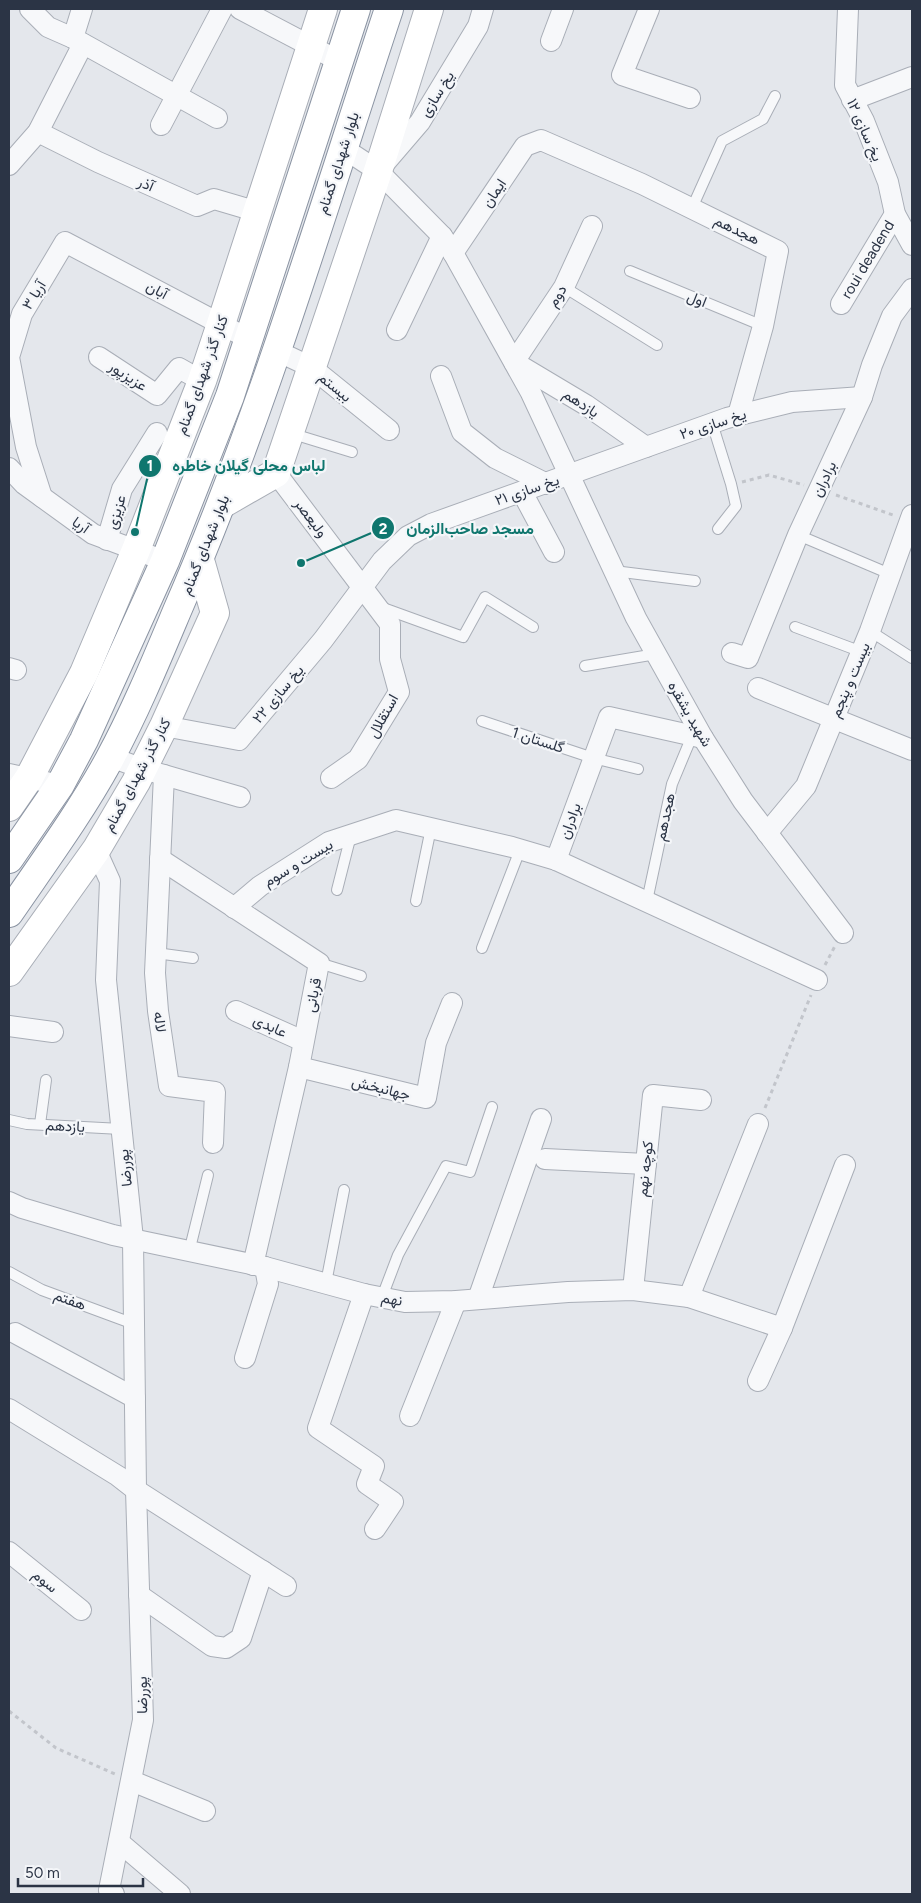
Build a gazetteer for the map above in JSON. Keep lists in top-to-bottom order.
{
  "streets": {
    "main road": ["بلوار شهدای گمنام", "کنار گذر شهدای گمنام"],
    "street": [
      "یخ سازی",
      "یخ سازی ۱۲",
      "آذر",
      "ایمان",
      "هجدهم",
      "roui deadend",
      "آبان",
      "آریا ۳",
      "دوم",
      "عزیزپور",
      "بیستم",
      "یازدهم",
      "یخ سازی ۲۰",
      "برادران",
      "یخ سازی ۲۱",
      "عزیزی",
      "ولیعصر",
      "آریا",
      "بیست و پنجم",
      "یخ سازی ۲۲",
      "شهید یشقره",
      "استقلال",
      "بیست و سوم",
      "قربانی",
      "لاله",
      "عابدی",
      "جهانبخش",
      "پوررضا",
      "کوچه نهم",
      "نهم",
      "سوم"
    ],
    "lane": ["اول", "گلستان 1", "هفتم"]
  },
  "crossings": [
    ["یخ سازی ۱۲", "roui deadend"],
    ["بلوار شهدای گمنام", "آبان"],
    ["بلوار شهدای گمنام", "کنار گذر شهدای گمنام"],
    ["بلوار شهدای گمنام", "بیستم"],
    ["بلوار شهدای گمنام", "آریا"],
    ["آذر", "کنار گذر شهدای گمنام"],
    ["ایمان", "هجدهم"],
    ["هجدهم", "اول"],
    ["هجدهم", "یخ سازی ۲۰"],
    ["هجدهم", "برادران"],
    ["هجدهم", "شهید یشقره"],
    ["آبان", "آریا ۳"],
    ["آبان", "کنار گذر شهدای گمنام"],
    ["آریا ۳", "آریا"],
    ["دوم", "یازدهم"],
    ["کنار گذر شهدای گمنام", "عزیزپور"],
    ["کنار گذر شهدای گمنام", "آریا"],
    ["کنار گذر شهدای گمنام", "یخ سازی ۲۲"],
    ["کنار گذر شهدای گمنام", "پوررضا"],
    ["یازدهم", "یخ سازی ۲۰"],
    ["یازدهم", "پوررضا"],
    ["یخ سازی ۲۰", "برادران"],
    ["یخ سازی ۲۰", "یخ سازی ۲۱"],
    ["یخ سازی ۲۰", "شهید یشقره"],
    ["برادران", "شهید یشقره"],
    ["برادران", "گلستان 1"],
    ["یخ سازی ۲۱", "ولیعصر"],
    ["یخ سازی ۲۱", "یخ سازی ۲۲"],
    ["یخ سازی ۲۱", "شهید یشقره"],
    ["یخ سازی ۲۱", "استقلال"],
    ["عزیزی", "آریا"],
    ["ولیعصر", "یخ سازی ۲۲"],
    ["ولیعصر", "استقلال"],
    ["بیست و پنجم", "شهید یشقره"],
    ["یخ سازی ۲۲", "استقلال"],
    ["بیست و سوم", "قربانی"],
    ["قربانی", "لاله"],
    ["قربانی", "عابدی"],
    ["قربانی", "جهانبخش"],
    ["قربانی", "نهم"],
    ["پوررضا", "نهم"],
    ["پوررضا", "هفتم"],
    ["کوچه نهم", "نهم"]
  ],
  "places": ["لباس محلی گیلان خاطره", "مسجد صاحب‌الزمان"],
  "scale_bar": "50 m"
}
